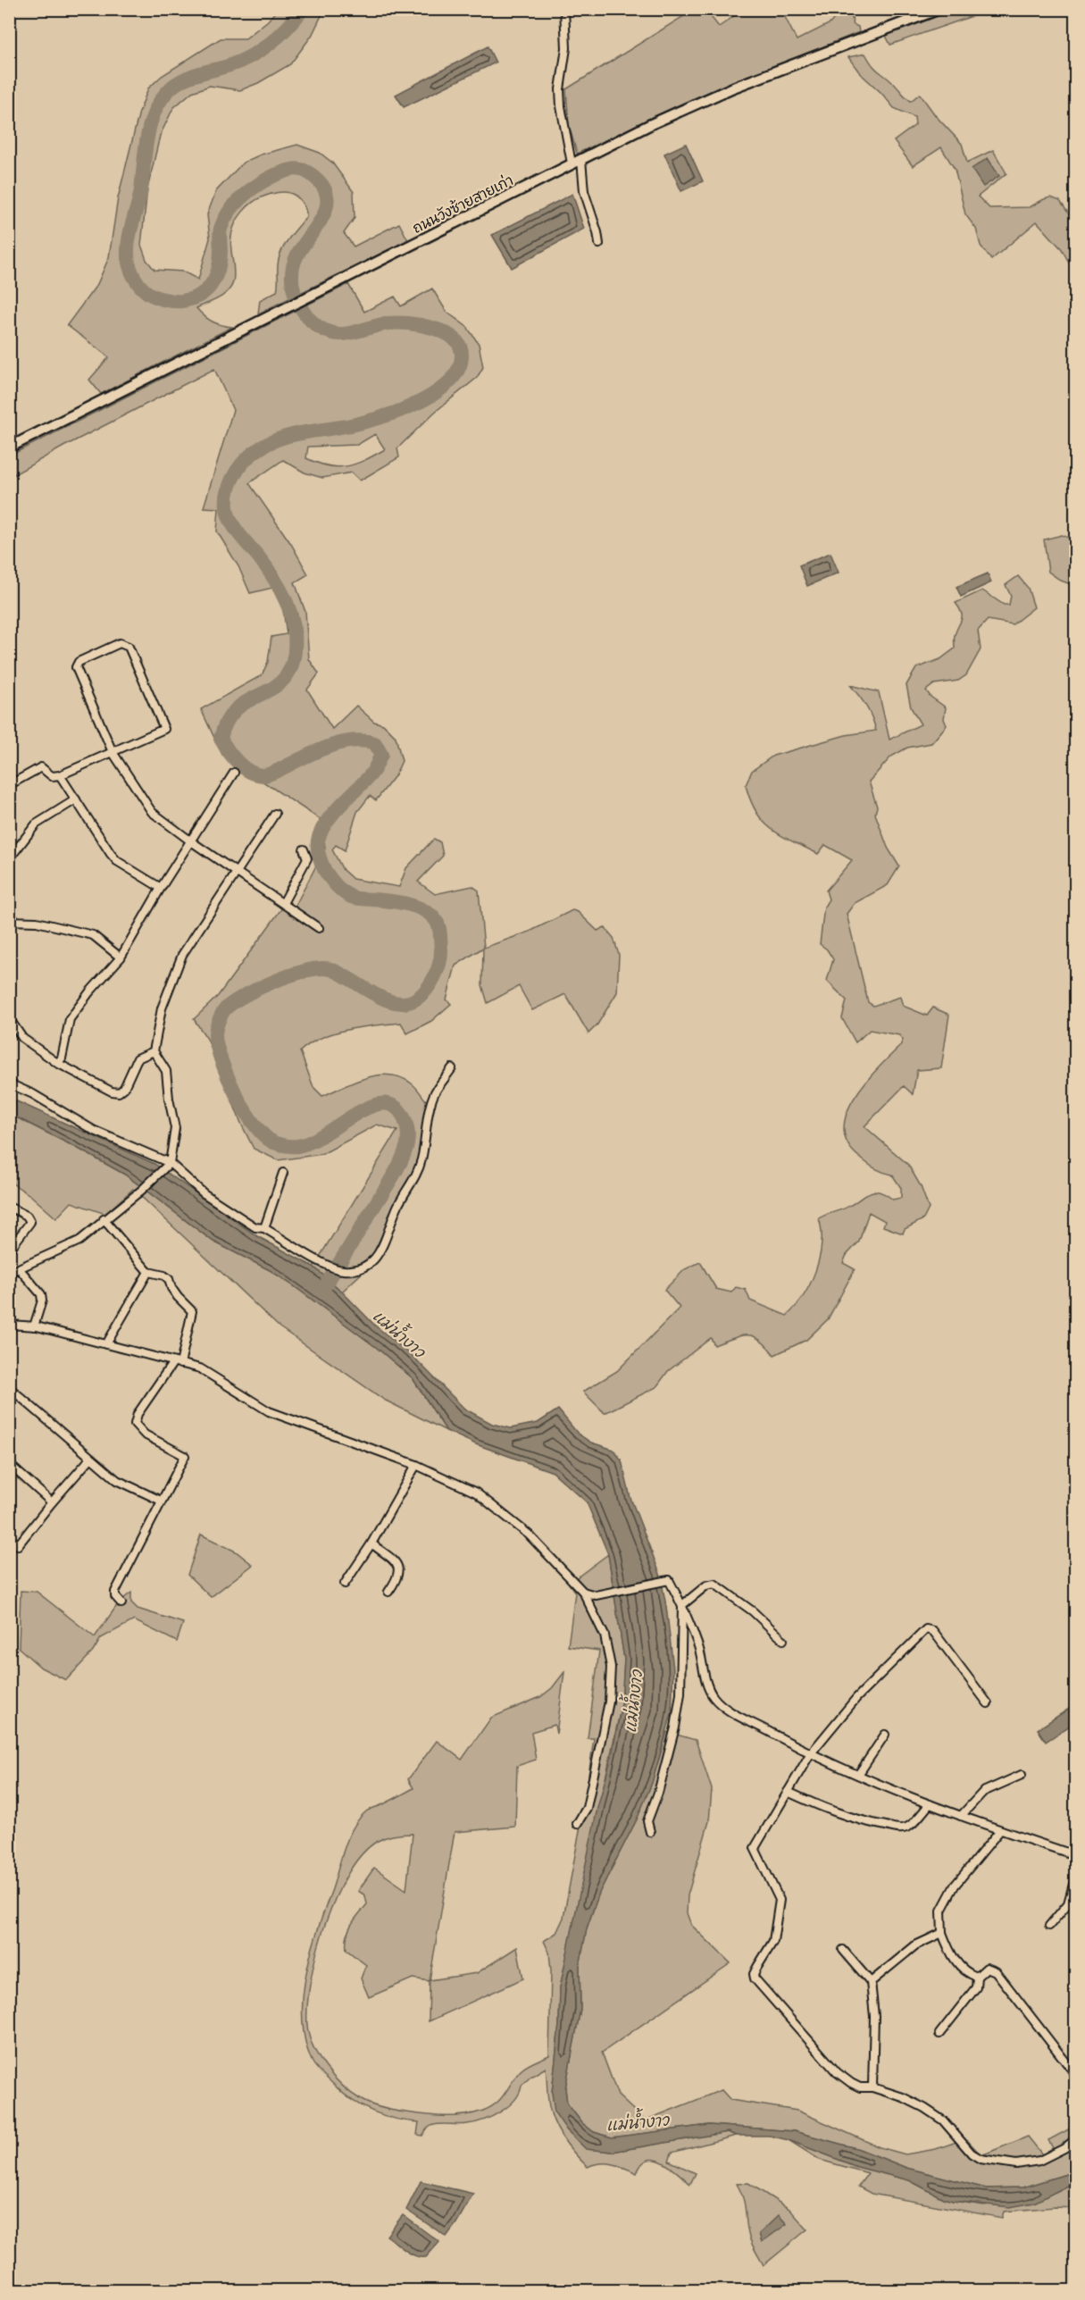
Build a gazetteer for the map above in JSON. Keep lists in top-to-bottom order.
{
  "streets": {
    "main road": ["ถนนวังซ้ายสายเก่า"]
  },
  "water": ["แม่น้ำงาว"]
}
